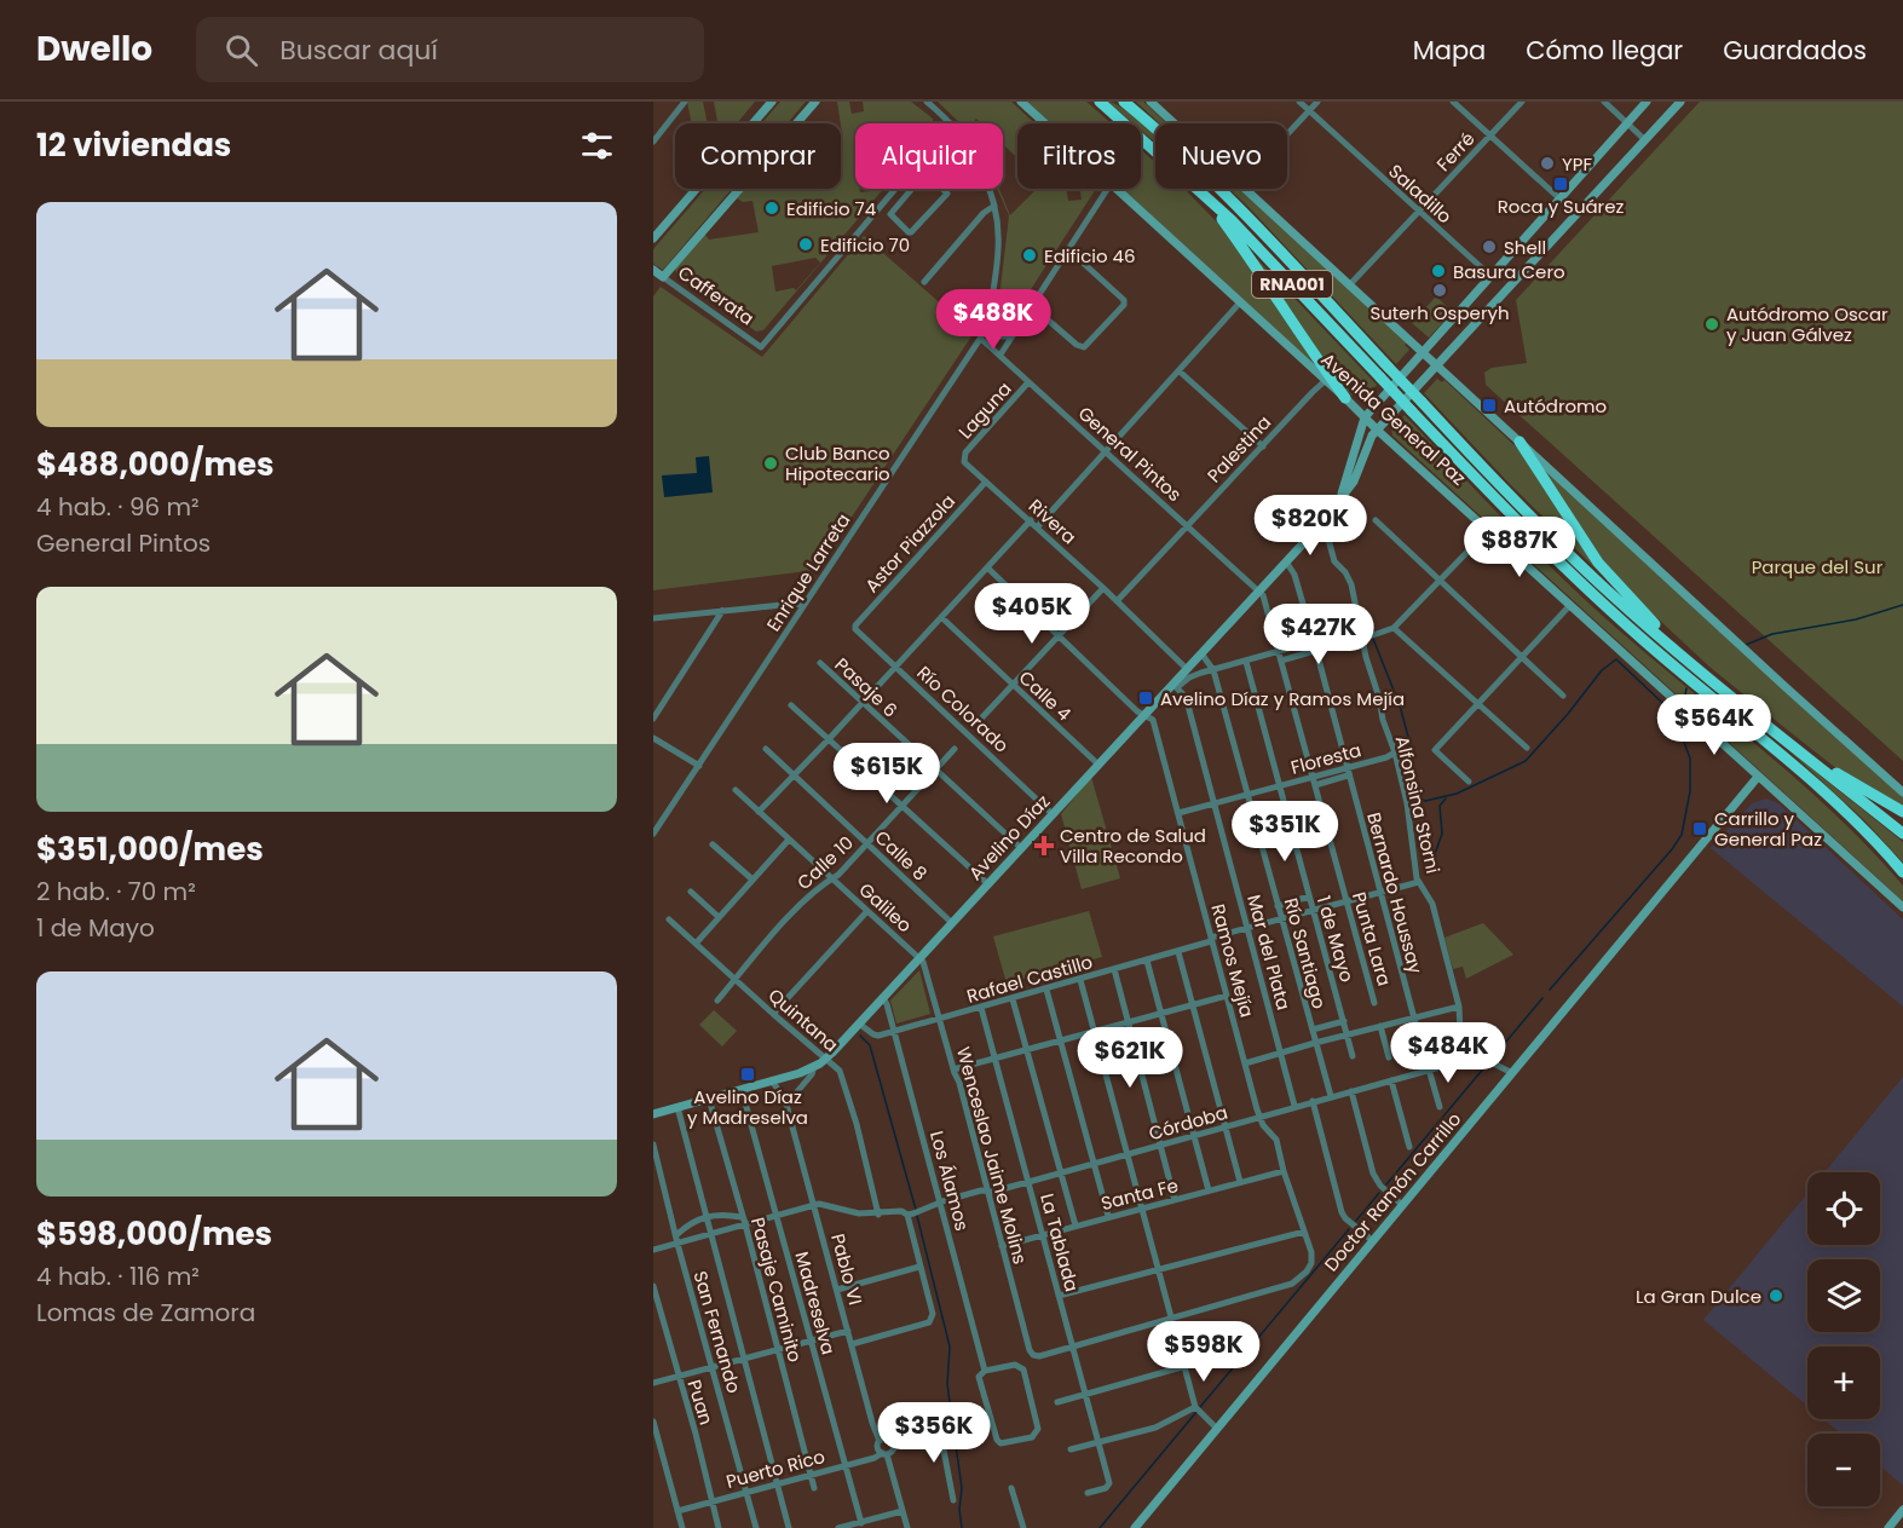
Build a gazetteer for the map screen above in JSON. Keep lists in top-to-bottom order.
{
  "streets": {
    "highway": ["RNA001", "Avenida General Paz"],
    "street": [
      "Ferré",
      "Saladillo",
      "Cafferata",
      "Laguna",
      "Palestina",
      "General Pintos",
      "Rivera",
      "Astor Piazzola",
      "Enrique Larreta",
      "Pasaje 6",
      "Calle 4",
      "Río Colorado",
      "Floresta",
      "Alfonsina Storni",
      "Avelino Díaz",
      "Calle 8",
      "Calle 10",
      "Bernardo Houssay",
      "Galileo",
      "1 de Mayo",
      "Punta Lara",
      "Mar del Plata",
      "Río Santiago",
      "Ramos Mejía",
      "Rafael Castillo",
      "Quintana",
      "Córdoba",
      "Wenceslao Jaime Molins",
      "Los Álamos",
      "Doctor Ramón Carrillo",
      "Santa Fe",
      "La Tablada",
      "Pablo VI",
      "Pasaje Caminito",
      "Madreselva",
      "San Fernando",
      "Puan",
      "Puerto Rico"
    ]
  },
  "crossings": [
    ["Ferré", "Saladillo"],
    ["Laguna", "General Pintos"],
    ["Laguna", "Rivera"],
    ["Avenida General Paz", "Palestina"],
    ["Avenida General Paz", "Avelino Díaz"],
    ["Avenida General Paz", "Doctor Ramón Carrillo"],
    ["Palestina", "General Pintos"],
    ["Palestina", "Rivera"],
    ["General Pintos", "Enrique Larreta"],
    ["General Pintos", "Avelino Díaz"],
    ["General Pintos", "Punta Lara"],
    ["Rivera", "Astor Piazzola"],
    ["Rivera", "Avelino Díaz"],
    ["Astor Piazzola", "Río Colorado"],
    ["Pasaje 6", "Avelino Díaz"],
    ["Pasaje 6", "Calle 10"],
    ["Calle 4", "Avelino Díaz"],
    ["Río Colorado", "Avelino Díaz"],
    ["Floresta", "Alfonsina Storni"],
    ["Floresta", "Bernardo Houssay"],
    ["Floresta", "1 de Mayo"],
    ["Floresta", "Punta Lara"],
    ["Floresta", "Mar del Plata"],
    ["Floresta", "Río Santiago"],
    ["Floresta", "Ramos Mejía"],
    ["Alfonsina Storni", "Avelino Díaz"],
    ["Alfonsina Storni", "Rafael Castillo"],
    ["Alfonsina Storni", "Córdoba"],
    ["Avelino Díaz", "Calle 8"],
    ["Avelino Díaz", "Bernardo Houssay"],
    ["Avelino Díaz", "Galileo"],
    ["Avelino Díaz", "Punta Lara"],
    ["Avelino Díaz", "Mar del Plata"],
    ["Avelino Díaz", "Río Santiago"],
    ["Avelino Díaz", "Ramos Mejía"],
    ["Avelino Díaz", "Rafael Castillo"],
    ["Avelino Díaz", "Quintana"],
    ["Avelino Díaz", "Wenceslao Jaime Molins"],
    ["Avelino Díaz", "Los Álamos"],
    ["Avelino Díaz", "Pablo VI"],
    ["Avelino Díaz", "Pasaje Caminito"],
    ["Avelino Díaz", "Madreselva"],
    ["Calle 8", "Calle 10"],
    ["Calle 10", "Galileo"],
    ["Calle 10", "Quintana"],
    ["Bernardo Houssay", "Rafael Castillo"],
    ["Bernardo Houssay", "Córdoba"],
    ["Galileo", "Wenceslao Jaime Molins"],
    ["1 de Mayo", "Rafael Castillo"],
    ["Punta Lara", "Rafael Castillo"],
    ["Mar del Plata", "Rafael Castillo"],
    ["Mar del Plata", "Córdoba"],
    ["Río Santiago", "Rafael Castillo"],
    ["Río Santiago", "Córdoba"],
    ["Ramos Mejía", "Rafael Castillo"],
    ["Ramos Mejía", "Córdoba"],
    ["Ramos Mejía", "Santa Fe"],
    ["Rafael Castillo", "Wenceslao Jaime Molins"],
    ["Rafael Castillo", "Los Álamos"],
    ["Rafael Castillo", "La Tablada"],
    ["Córdoba", "Wenceslao Jaime Molins"],
    ["Córdoba", "Los Álamos"],
    ["Córdoba", "La Tablada"],
    ["Wenceslao Jaime Molins", "Santa Fe"],
    ["Wenceslao Jaime Molins", "La Tablada"],
    ["Santa Fe", "La Tablada"],
    ["Pablo VI", "Puerto Rico"],
    ["Pasaje Caminito", "Puerto Rico"],
    ["Madreselva", "Puerto Rico"],
    ["San Fernando", "Puerto Rico"],
    ["Puan", "Puerto Rico"]
  ],
  "parks": ["Parque del Sur"],
  "places": {
    "other": [
      "YPF",
      "Edificio 74",
      "Edificio 70",
      "Shell",
      "Edificio 46",
      "Basura Cero",
      "Suterh Osperyh",
      "Autódromo Oscar y Juan Gálvez",
      "Club Banco Hipotecario",
      "La Gran Dulce"
    ],
    "transit": [
      "Roca y Suárez",
      "Autódromo",
      "Avelino Díaz y Ramos Mejía",
      "Carrillo y General Paz",
      "Avelino Díaz y Madreselva"
    ],
    "health": ["Centro de Salud Villa Recondo"]
  },
  "page": {
    "header": "Dwello",
    "search": "Buscar aquí",
    "nav": ["Mapa", "Cómo llegar", "Guardados"],
    "heading": "12 viviendas",
    "chip": [
      "Comprar",
      "Alquilar",
      "Filtros",
      "Nuevo"
    ],
    "list": [
      {
        "name": "$488,000/mes",
        "note": "4 hab. · 96 m² · General Pintos"
      },
      {
        "name": "$351,000/mes",
        "note": "2 hab. · 70 m² · 1 de Mayo"
      },
      {
        "name": "$598,000/mes",
        "note": "4 hab. · 116 m² · Lomas de Zamora"
      }
    ],
    "price": [
      "$488K",
      "$820K",
      "$887K",
      "$405K",
      "$427K",
      "$564K",
      "$615K",
      "$351K",
      "$484K",
      "$621K",
      "$598K",
      "$356K"
    ],
    "map_buttons": ["+", "−"]
  }
}
